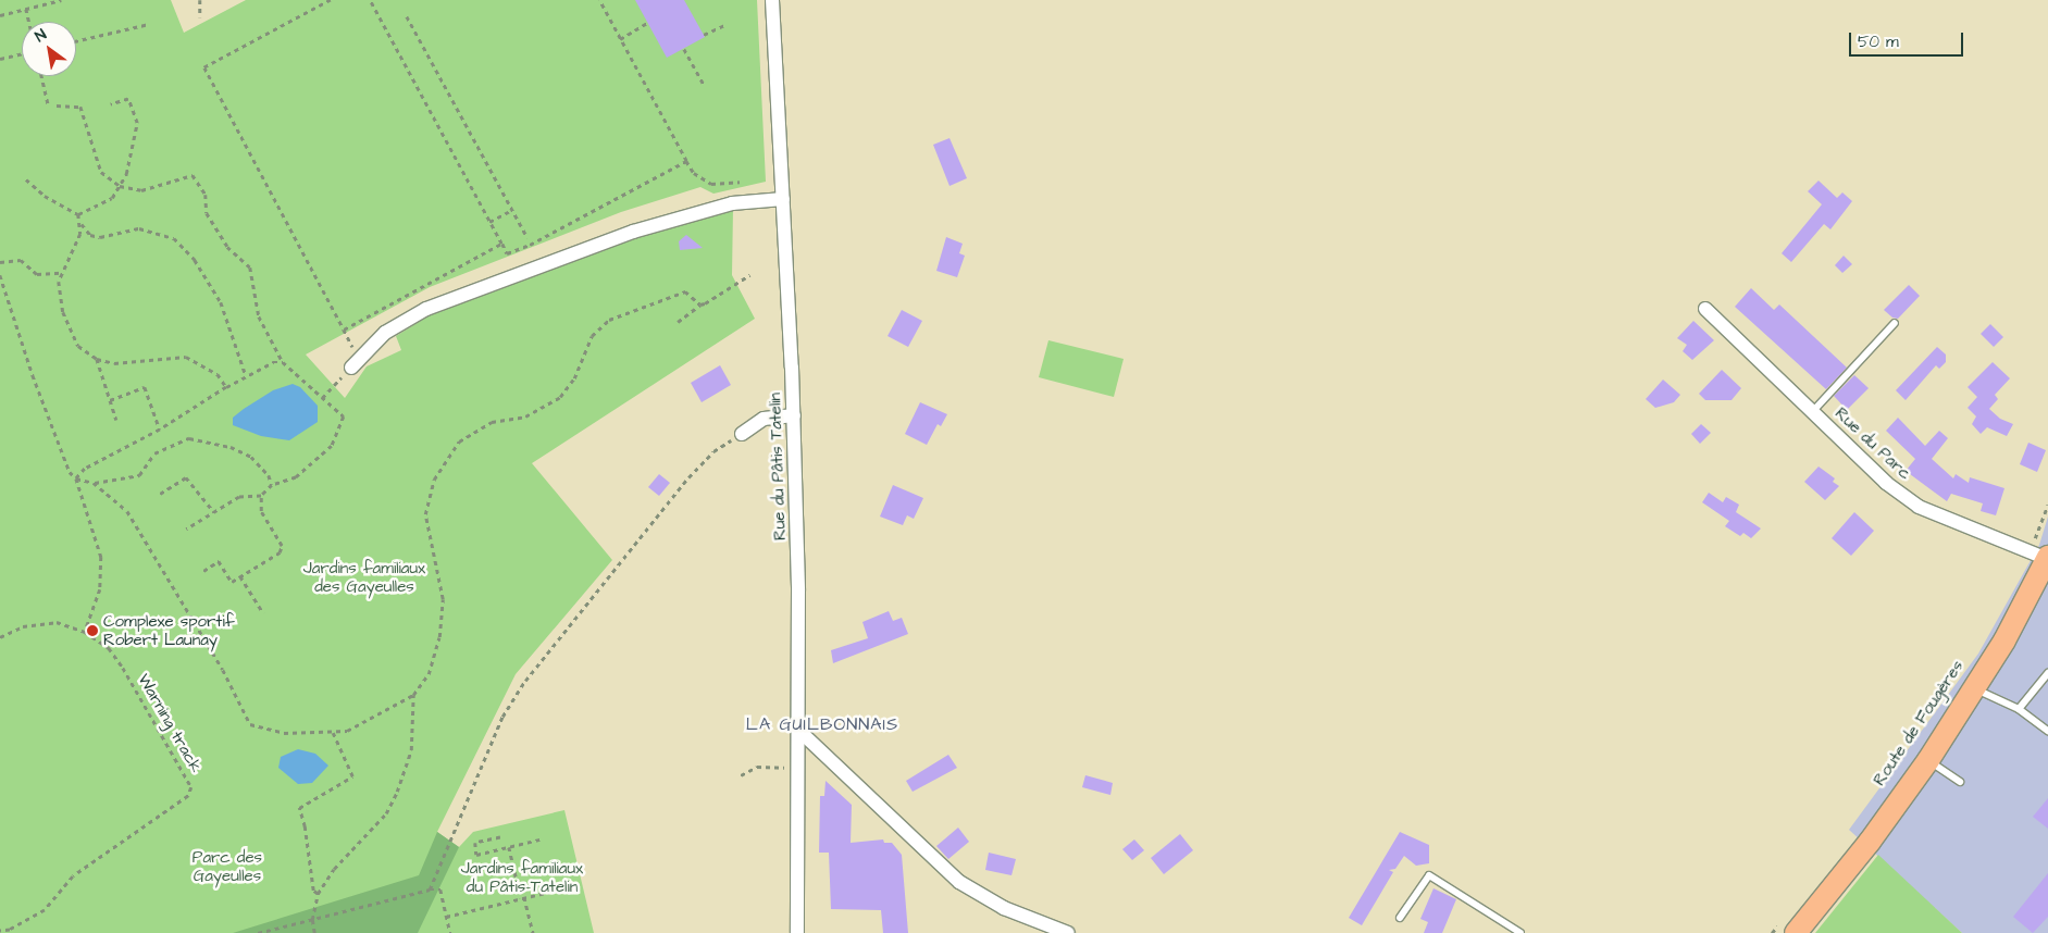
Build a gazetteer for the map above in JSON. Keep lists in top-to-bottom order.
{
  "streets": {
    "street": ["Rue du Parc", "Rue du Pâtis Tatelin"],
    "path": ["Warning track"]
  },
  "districts": ["LA GUILBONNAIS"],
  "parks": ["Jardins familiaux des Gayeulles", "Parc des Gayeulles", "Jardins familiaux du Pâtis-Tatelin"],
  "places": ["Complexe sportif Robert Launay"],
  "scale_bar": "50 m",
  "north": "top left"
}
